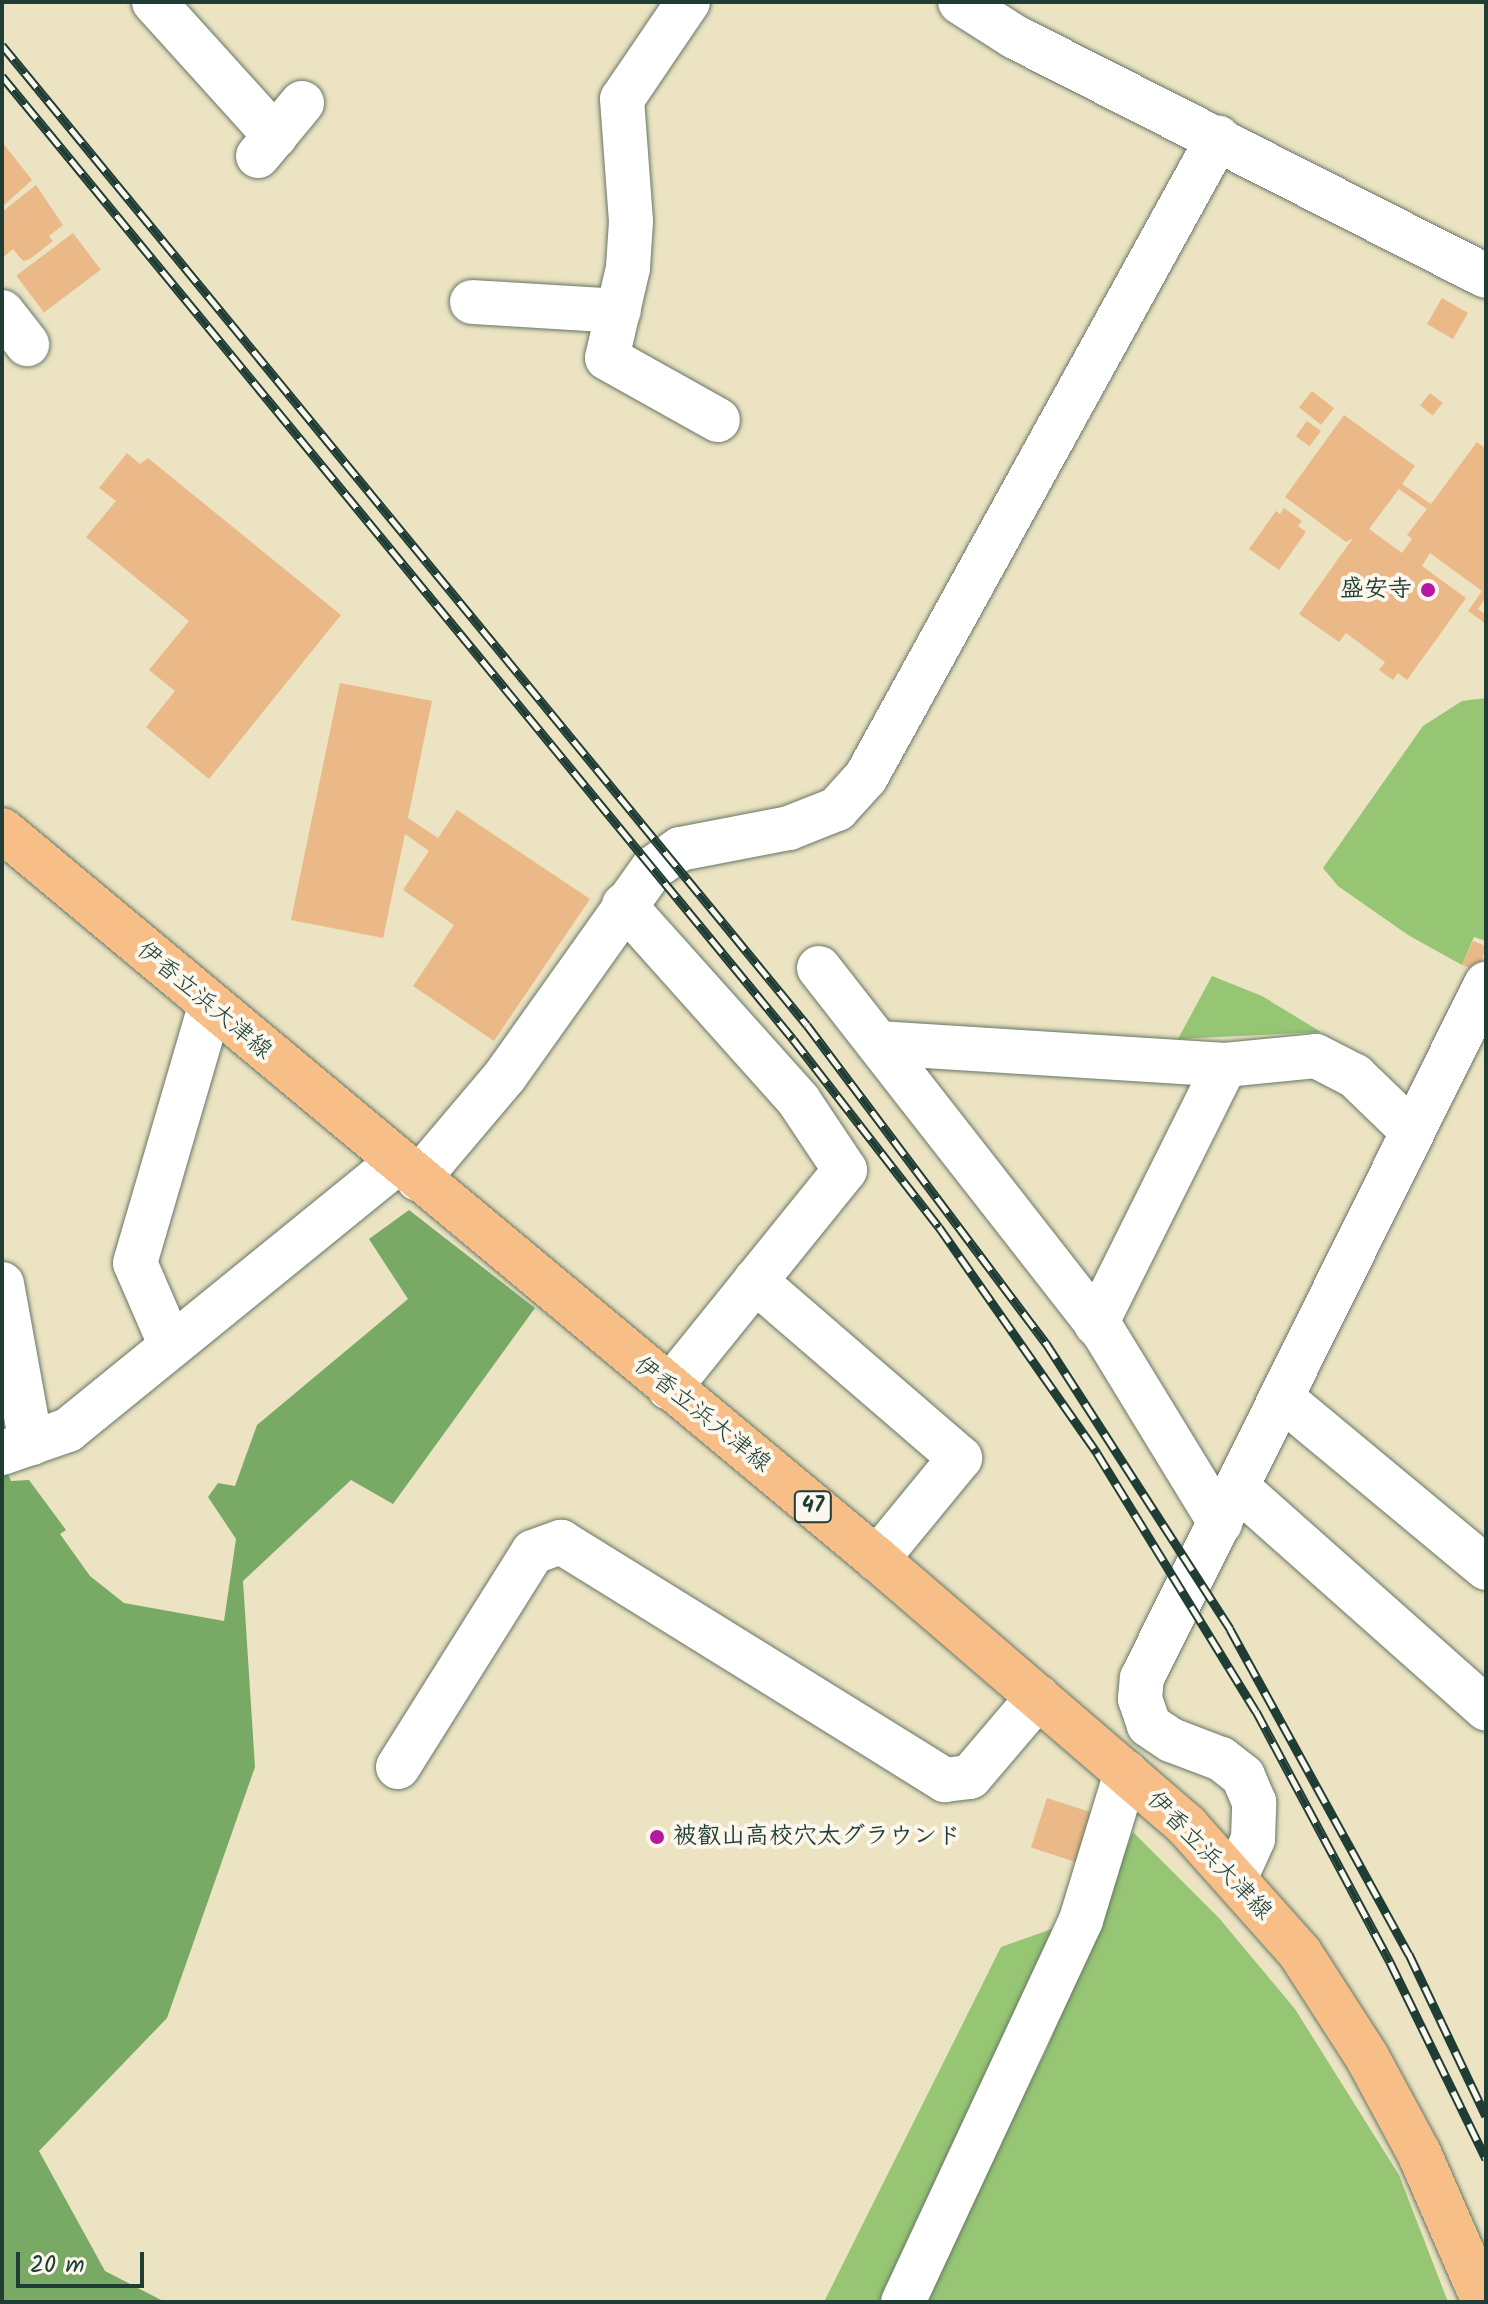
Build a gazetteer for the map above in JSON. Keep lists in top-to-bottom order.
{
  "streets": {
    "main road": ["伊香立浜大津線", "47"]
  },
  "places": ["盛安寺", "被叡山高校穴太グラウンド"],
  "scale_bar": "20 m"
}
